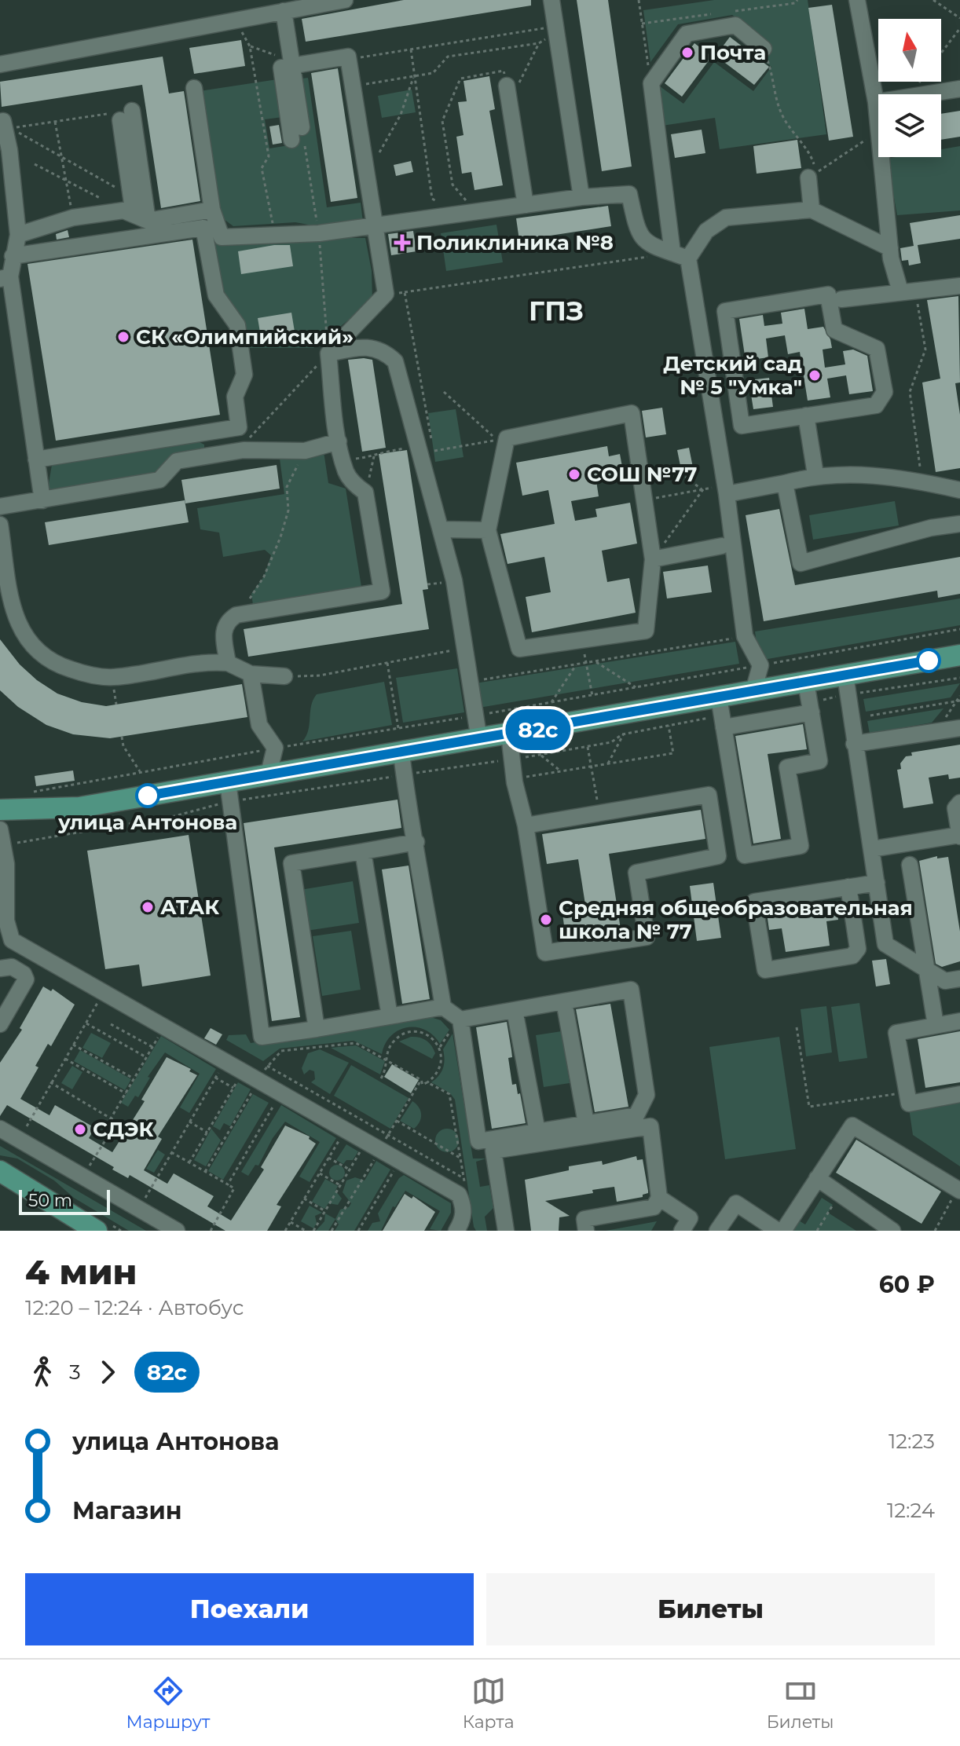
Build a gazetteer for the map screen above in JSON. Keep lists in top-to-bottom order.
{
  "districts": ["ГПЗ"],
  "places": {
    "other": [
      "Почта",
      "СК «Олимпийский»",
      "Детский сад № 5 \"Умка\"",
      "СОШ №77",
      "улица Антонова",
      "АТАК",
      "Средняя общеобразовательная школа № 77",
      "СДЭК"
    ],
    "health": ["Поликлиника №8"]
  },
  "lines": ["bus line 82с"],
  "scale_bar": "50 m",
  "north": "top",
  "page": {
    "on_map": "82с",
    "scale": "50 m",
    "heading": ["4 мин", "12:20 – 12:24 · Автобус", "60 ₽"],
    "legs": ["3", "82с"],
    "list": [
      {
        "name": "улица Антонова",
        "value": "12:23"
      },
      {
        "name": "Магазин",
        "value": "12:24"
      }
    ],
    "buttons": ["Поехали", "Билеты"],
    "tabs": ["Маршрут", "Карта", "Билеты"]
  }
}
